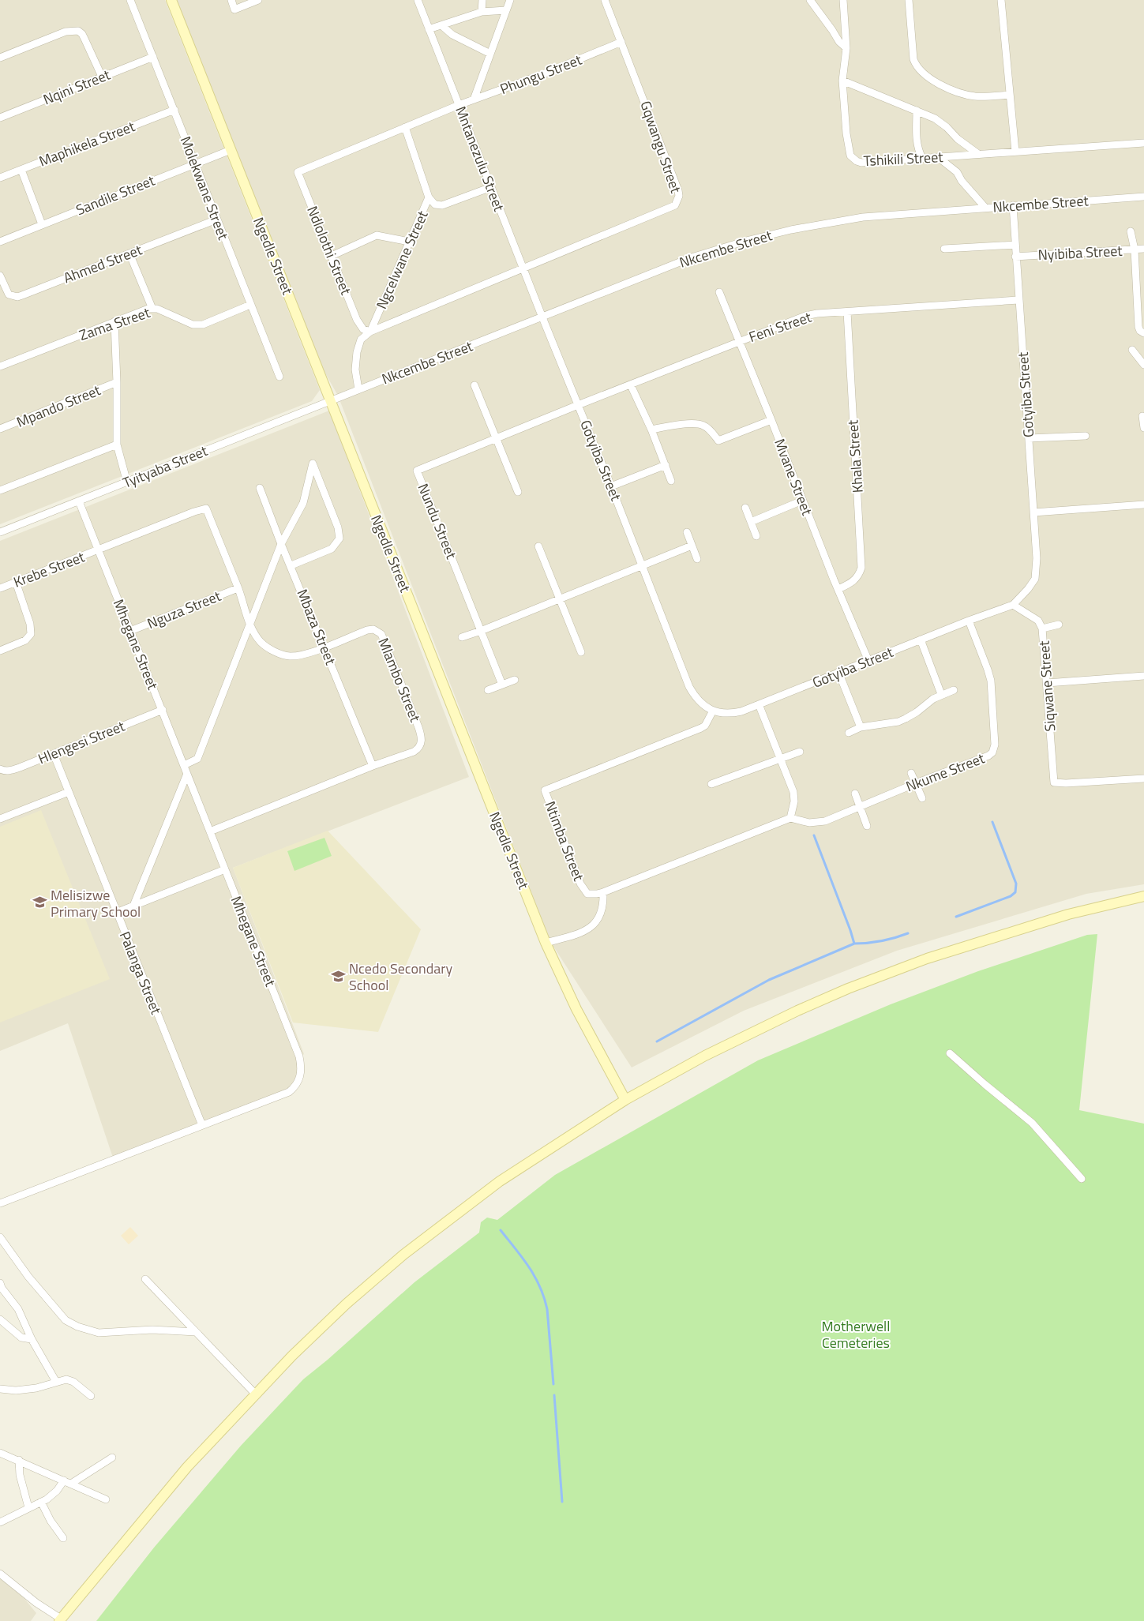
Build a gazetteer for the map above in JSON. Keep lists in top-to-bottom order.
{
  "streets": {
    "main road": ["Ngedle Street"],
    "street": [
      "Phungu Street",
      "Nqini Street",
      "Maphikela Street",
      "Gqwangu Street",
      "Mntanezulu Street",
      "Tshikili Street",
      "Molekwane Street",
      "Sandile Street",
      "Nkcembe Street",
      "Ndlolothi Street",
      "Nyibiba Street",
      "Ngcelwane Street",
      "Ahmed Street",
      "Zama Street",
      "Feni Street",
      "Gotyiba Street",
      "Mpando Street",
      "Khala Street",
      "Tyityaba Street",
      "Mvane Street",
      "Nundu Street",
      "Krebe Street",
      "Nguza Street",
      "Mbaza Street",
      "Mhegane Street",
      "Mlambo Street",
      "Siqwane Street",
      "Hlengesi Street",
      "Nkume Street",
      "Ntimba Street",
      "Palanga Street"
    ]
  },
  "crossings": [
    ["Phungu Street", "Gqwangu Street"],
    ["Phungu Street", "Mntanezulu Street"],
    ["Phungu Street", "Ndlolothi Street"],
    ["Nqini Street", "Molekwane Street"],
    ["Maphikela Street", "Molekwane Street"],
    ["Gqwangu Street", "Mntanezulu Street"],
    ["Mntanezulu Street", "Nkcembe Street"],
    ["Mntanezulu Street", "Ndlolothi Street"],
    ["Mntanezulu Street", "Gotyiba Street"],
    ["Molekwane Street", "Sandile Street"],
    ["Molekwane Street", "Ahmed Street"],
    ["Molekwane Street", "Zama Street"],
    ["Sandile Street", "Ngedle Street"],
    ["Nkcembe Street", "Ngedle Street"],
    ["Nkcembe Street", "Ngcelwane Street"],
    ["Nkcembe Street", "Gotyiba Street"],
    ["Nkcembe Street", "Tyityaba Street"],
    ["Ndlolothi Street", "Ngcelwane Street"],
    ["Nyibiba Street", "Gotyiba Street"],
    ["Ngedle Street", "Tyityaba Street"],
    ["Feni Street", "Gotyiba Street"],
    ["Feni Street", "Khala Street"],
    ["Feni Street", "Mvane Street"],
    ["Feni Street", "Nundu Street"],
    ["Gotyiba Street", "Mvane Street"],
    ["Gotyiba Street", "Nundu Street"],
    ["Gotyiba Street", "Siqwane Street"],
    ["Gotyiba Street", "Nkume Street"],
    ["Gotyiba Street", "Ntimba Street"],
    ["Khala Street", "Mvane Street"],
    ["Tyityaba Street", "Mhegane Street"],
    ["Krebe Street", "Mhegane Street"],
    ["Krebe Street", "Mlambo Street"],
    ["Nguza Street", "Mhegane Street"],
    ["Nguza Street", "Mlambo Street"],
    ["Mbaza Street", "Mlambo Street"],
    ["Mhegane Street", "Mlambo Street"],
    ["Mhegane Street", "Hlengesi Street"],
    ["Mhegane Street", "Palanga Street"],
    ["Hlengesi Street", "Palanga Street"],
    ["Nkume Street", "Ntimba Street"]
  ],
  "parks": ["Motherwell Cemeteries"],
  "places": {
    "school or university": ["Melisizwe Primary School", "Ncedo Secondary School"]
  }
}
